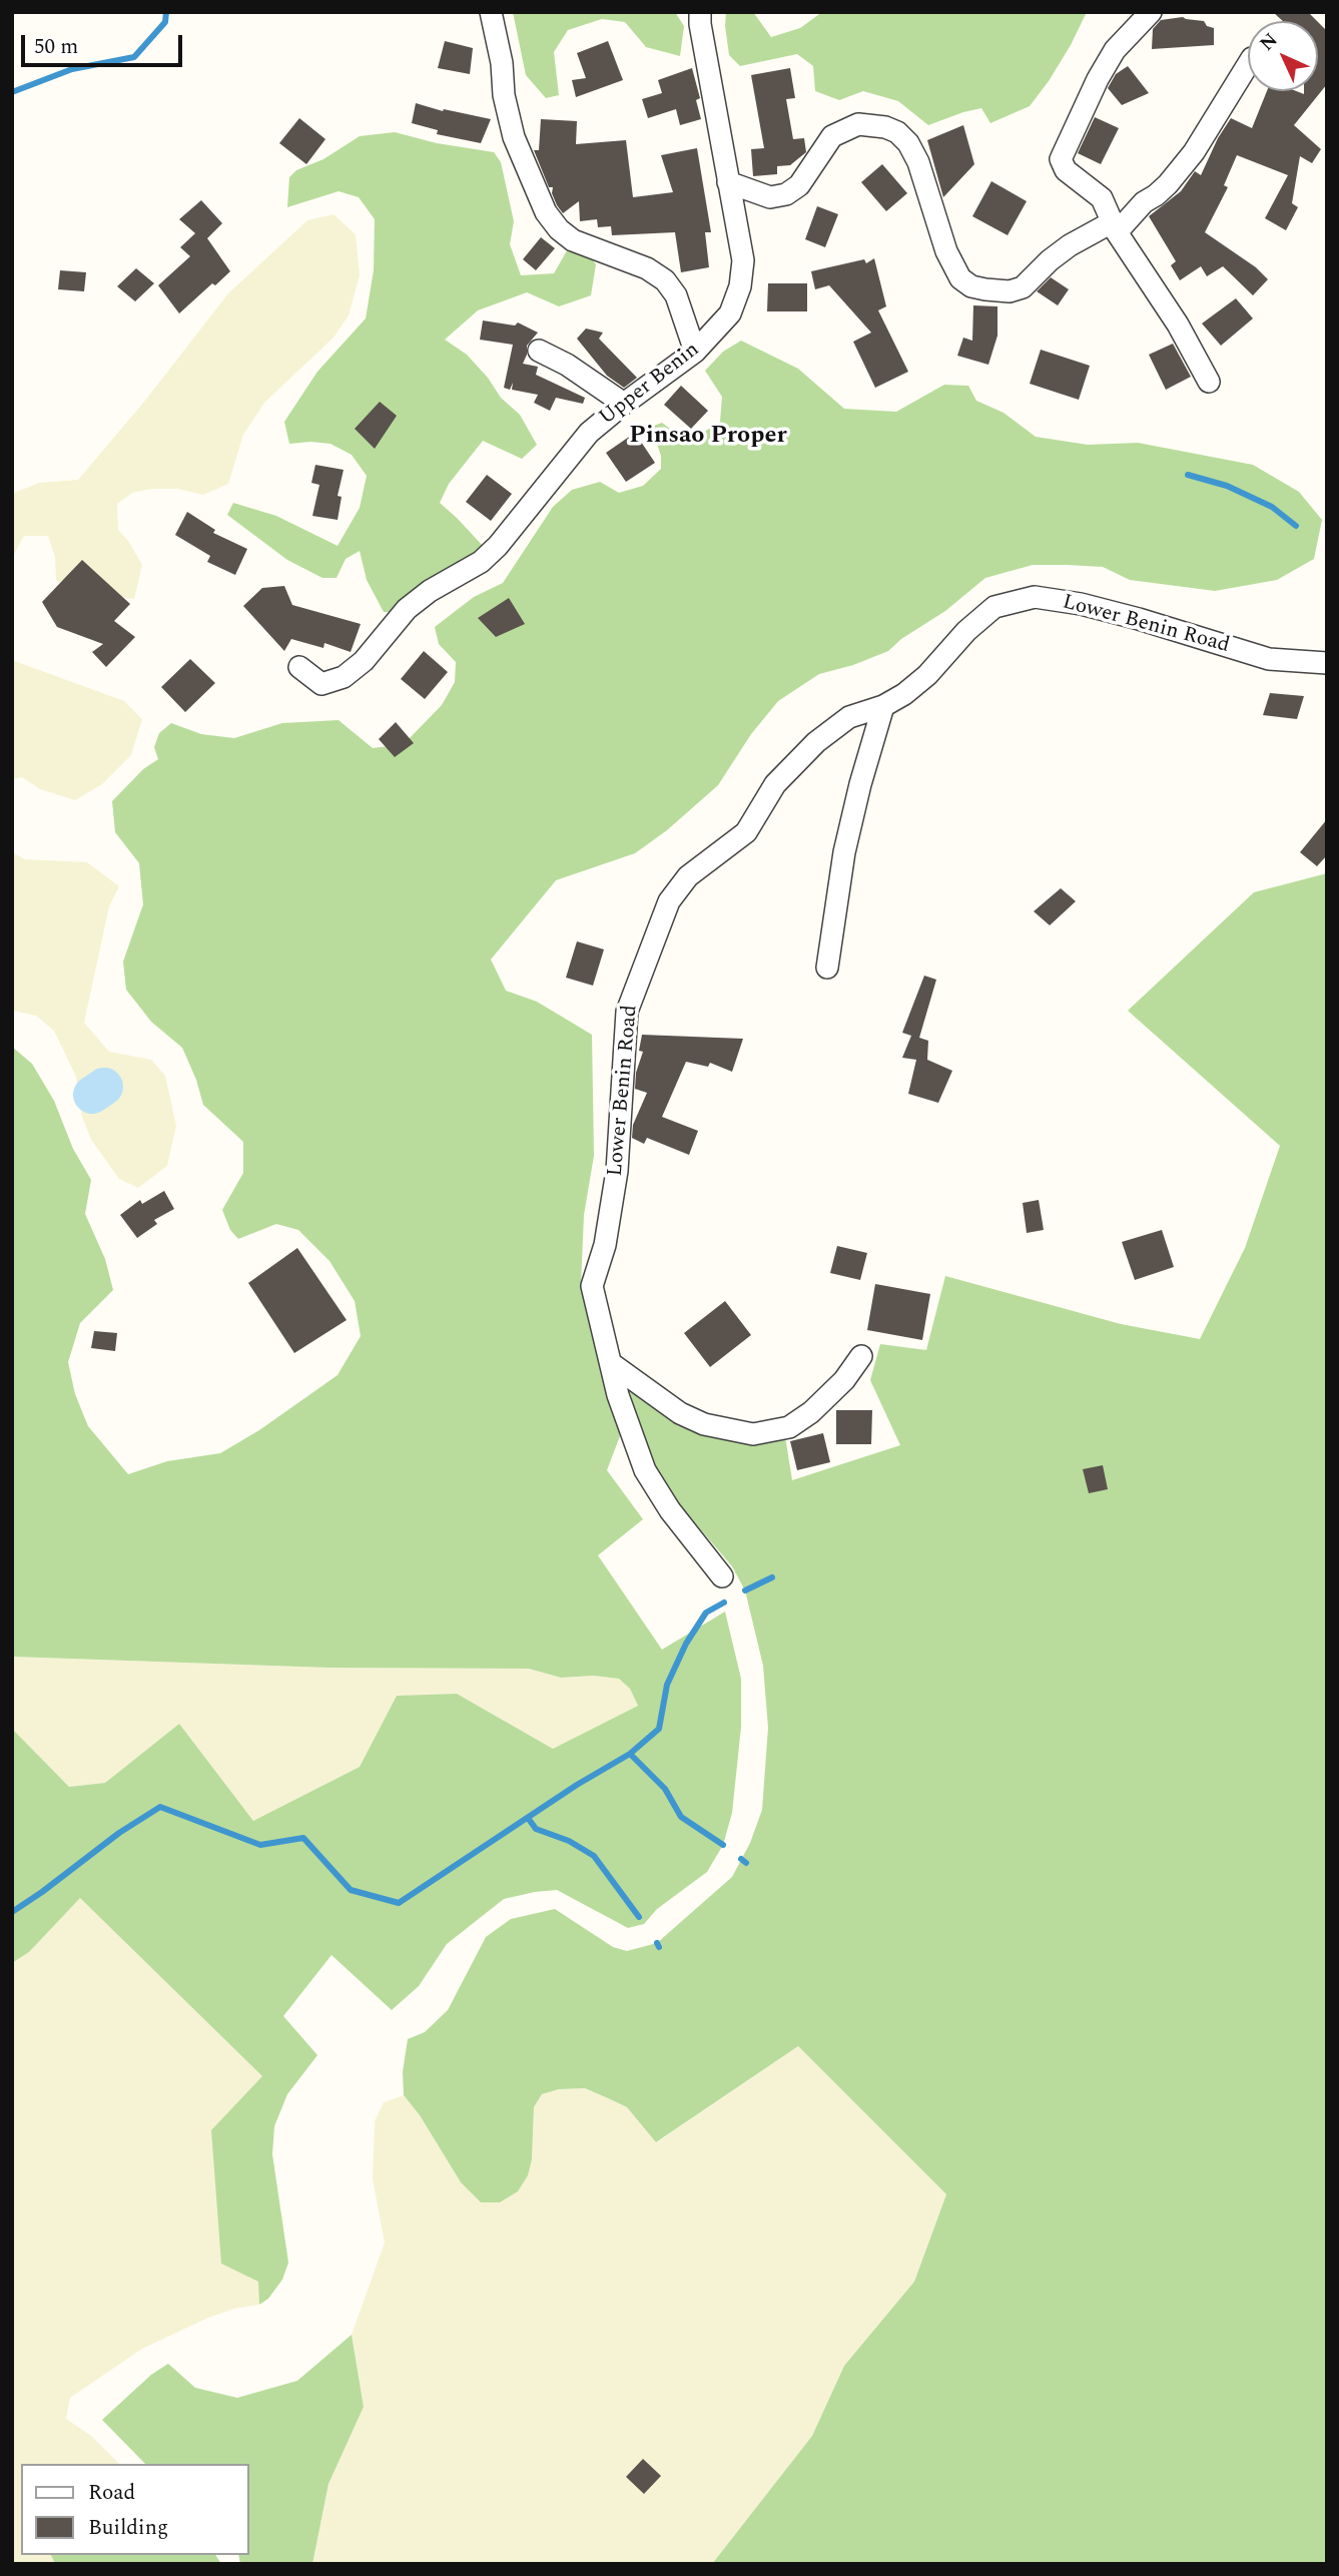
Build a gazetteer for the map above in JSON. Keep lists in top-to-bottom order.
{
  "streets": {
    "street": ["Upper Benin", "Lower Benin Road"]
  },
  "districts": ["Pinsao Proper"],
  "legend": ["Road", "Building"],
  "scale_bar": "50 m",
  "north": "top left"
}
